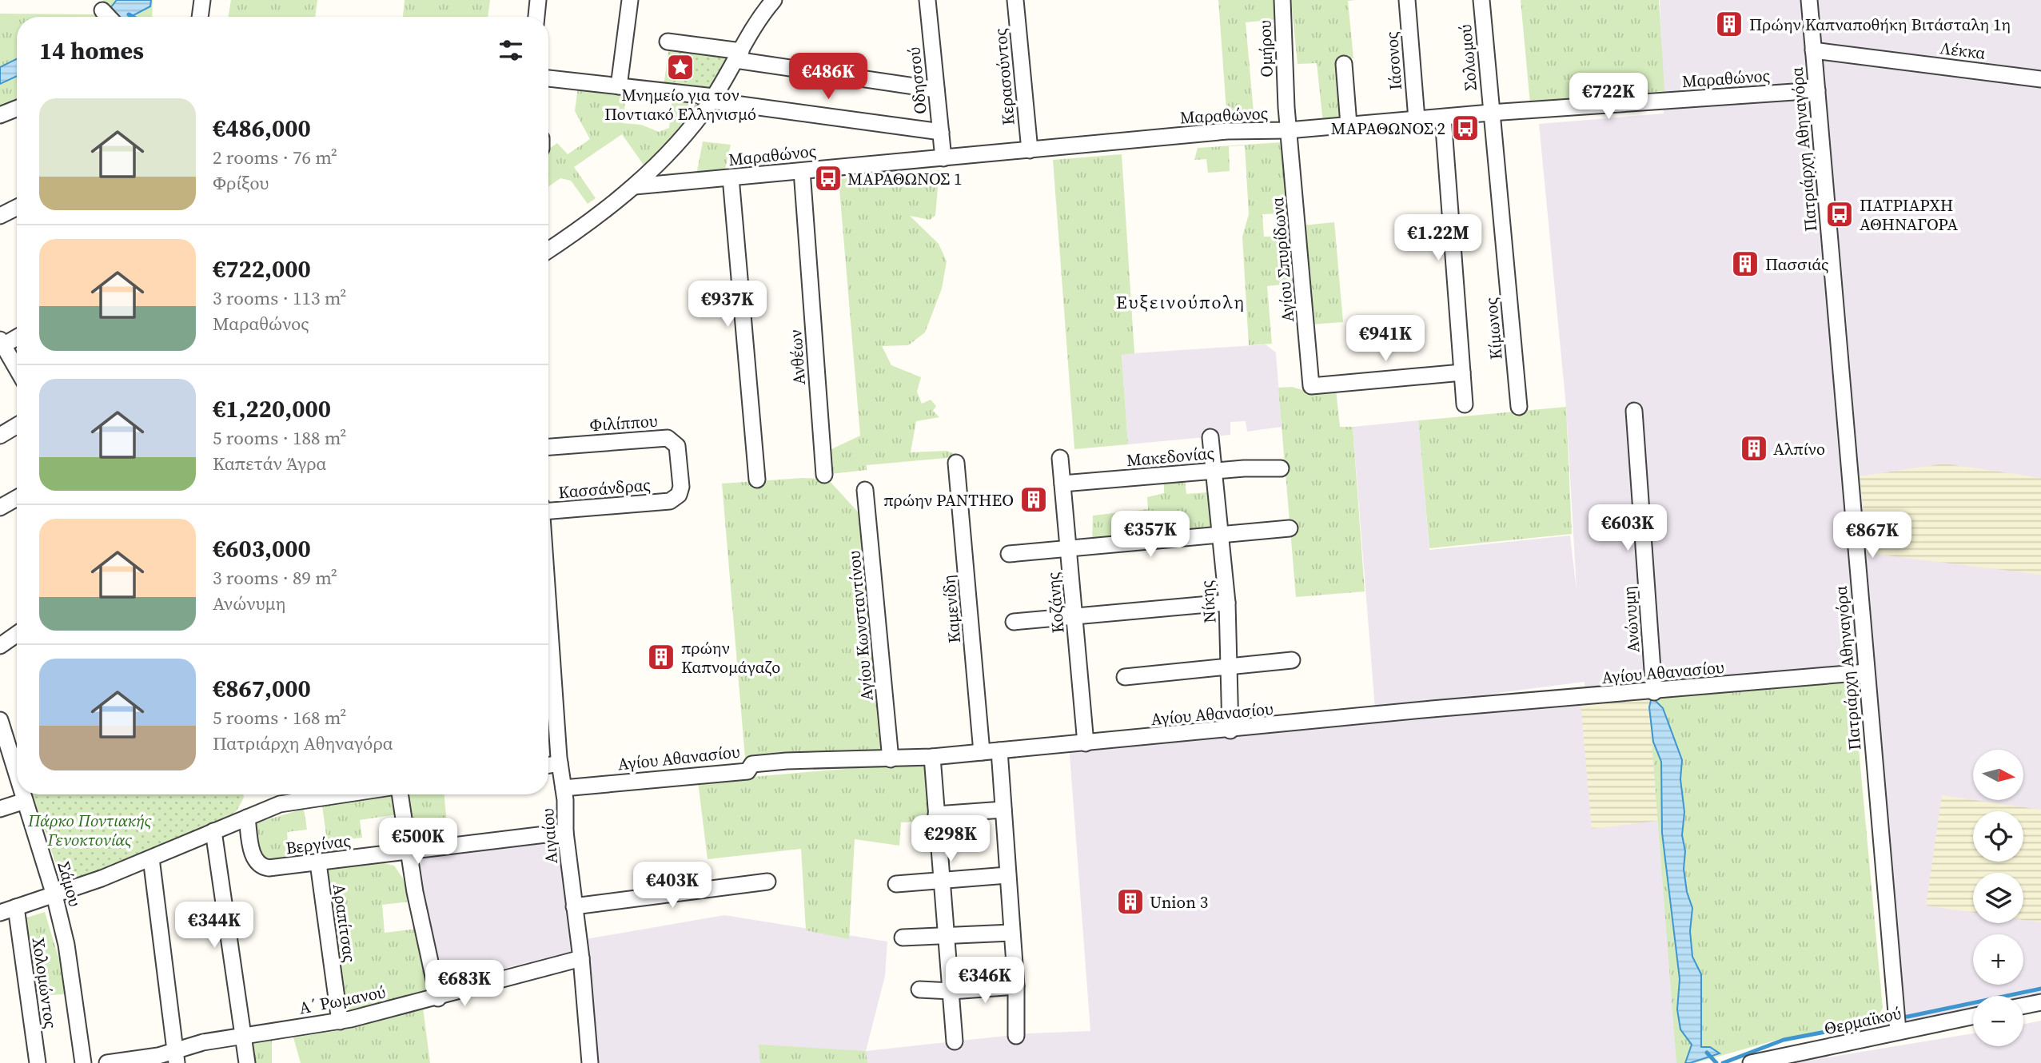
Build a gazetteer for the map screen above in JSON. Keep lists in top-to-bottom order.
{
  "streets": {
    "street": [
      "Ομήρου",
      "Λέκκα",
      "Σολωμού",
      "Ιάσονος",
      "Κερασούντος",
      "Μαραθώνος",
      "Οδησσού",
      "Πατριάρχη Αθηναγόρα",
      "Αγίου Σπυρίδωνα",
      "Κίμωνος",
      "Ανθέων",
      "Φιλίππου",
      "Μακεδονίας",
      "Κασσάνδρας",
      "Νίκης",
      "Κοζάνης",
      "Καμενίδη",
      "Ανώνυμη",
      "Αγίου Κωνσταντίνου",
      "Αγίου Αθανασίου",
      "Αιγαίου",
      "Βεργίνας",
      "Σάμου",
      "Αραπίτσας",
      "Χολομώντος",
      "Α΄ Ρωμανού",
      "Θερμαϊκού"
    ]
  },
  "crossings": [
    ["Ομήρου", "Μαραθώνος"],
    ["Ομήρου", "Αγίου Σπυρίδωνα"],
    ["Λέκκα", "Πατριάρχη Αθηναγόρα"],
    ["Σολωμού", "Μαραθώνος"],
    ["Σολωμού", "Κίμωνος"],
    ["Ιάσονος", "Μαραθώνος"],
    ["Κερασούντος", "Μαραθώνος"],
    ["Μαραθώνος", "Οδησσού"],
    ["Μαραθώνος", "Πατριάρχη Αθηναγόρα"],
    ["Μαραθώνος", "Αγίου Σπυρίδωνα"],
    ["Μαραθώνος", "Κίμωνος"],
    ["Μαραθώνος", "Ανθέων"],
    ["Πατριάρχη Αθηναγόρα", "Αγίου Αθανασίου"],
    ["Πατριάρχη Αθηναγόρα", "Θερμαϊκού"],
    ["Φιλίππου", "Κασσάνδρας"],
    ["Μακεδονίας", "Νίκης"],
    ["Μακεδονίας", "Κοζάνης"],
    ["Νίκης", "Αγίου Αθανασίου"],
    ["Κοζάνης", "Αγίου Αθανασίου"],
    ["Καμενίδη", "Αγίου Αθανασίου"],
    ["Ανώνυμη", "Αγίου Αθανασίου"],
    ["Αγίου Κωνσταντίνου", "Αγίου Αθανασίου"],
    ["Αγίου Αθανασίου", "Αιγαίου"],
    ["Αιγαίου", "Βεργίνας"],
    ["Αιγαίου", "Α΄ Ρωμανού"],
    ["Βεργίνας", "Αραπίτσας"],
    ["Αραπίτσας", "Α΄ Ρωμανού"]
  ],
  "districts": ["Ευξεινούπολη"],
  "parks": ["Πάρκο Ποντιακής Γενοκτονίας"],
  "places": {
    "building": [
      "Πρώην Καπναποθήκη Βιτάσταλη 1η",
      "Πασσιάς",
      "Αλπίνο",
      "πρώην PANTHEO",
      "πρώην Καπνομάγαζο",
      "Union 3"
    ],
    "place": ["Μνημείο για τον Ποντιακό Ελληνισμό"],
    "bus stop": ["ΜΑΡΑΘΩΝΟΣ 2", "ΜΑΡΑΘΩΝΟΣ 1", "ΠΑΤΡΙΑΡΧΗ ΑΘΗΝΑΓΟΡΑ"]
  },
  "north": "right",
  "page": {
    "heading": "14 homes",
    "price": [
      "€486K",
      "€722K",
      "€1.22M",
      "€937K",
      "€941K",
      "€603K",
      "€357K",
      "€867K",
      "€298K",
      "€500K",
      "€403K",
      "€344K",
      "€346K",
      "€683K"
    ],
    "list": [
      {
        "name": "€486,000",
        "note": "2 rooms · 76 m² · Φρίξου"
      },
      {
        "name": "€722,000",
        "note": "3 rooms · 113 m² · Μαραθώνος"
      },
      {
        "name": "€1,220,000",
        "note": "5 rooms · 188 m² · Καπετάν Άγρα"
      },
      {
        "name": "€603,000",
        "note": "3 rooms · 89 m² · Ανώνυμη"
      },
      {
        "name": "€867,000",
        "note": "5 rooms · 168 m² · Πατριάρχη Αθηναγόρα"
      }
    ],
    "map_buttons": ["+", "−"]
  }
}
